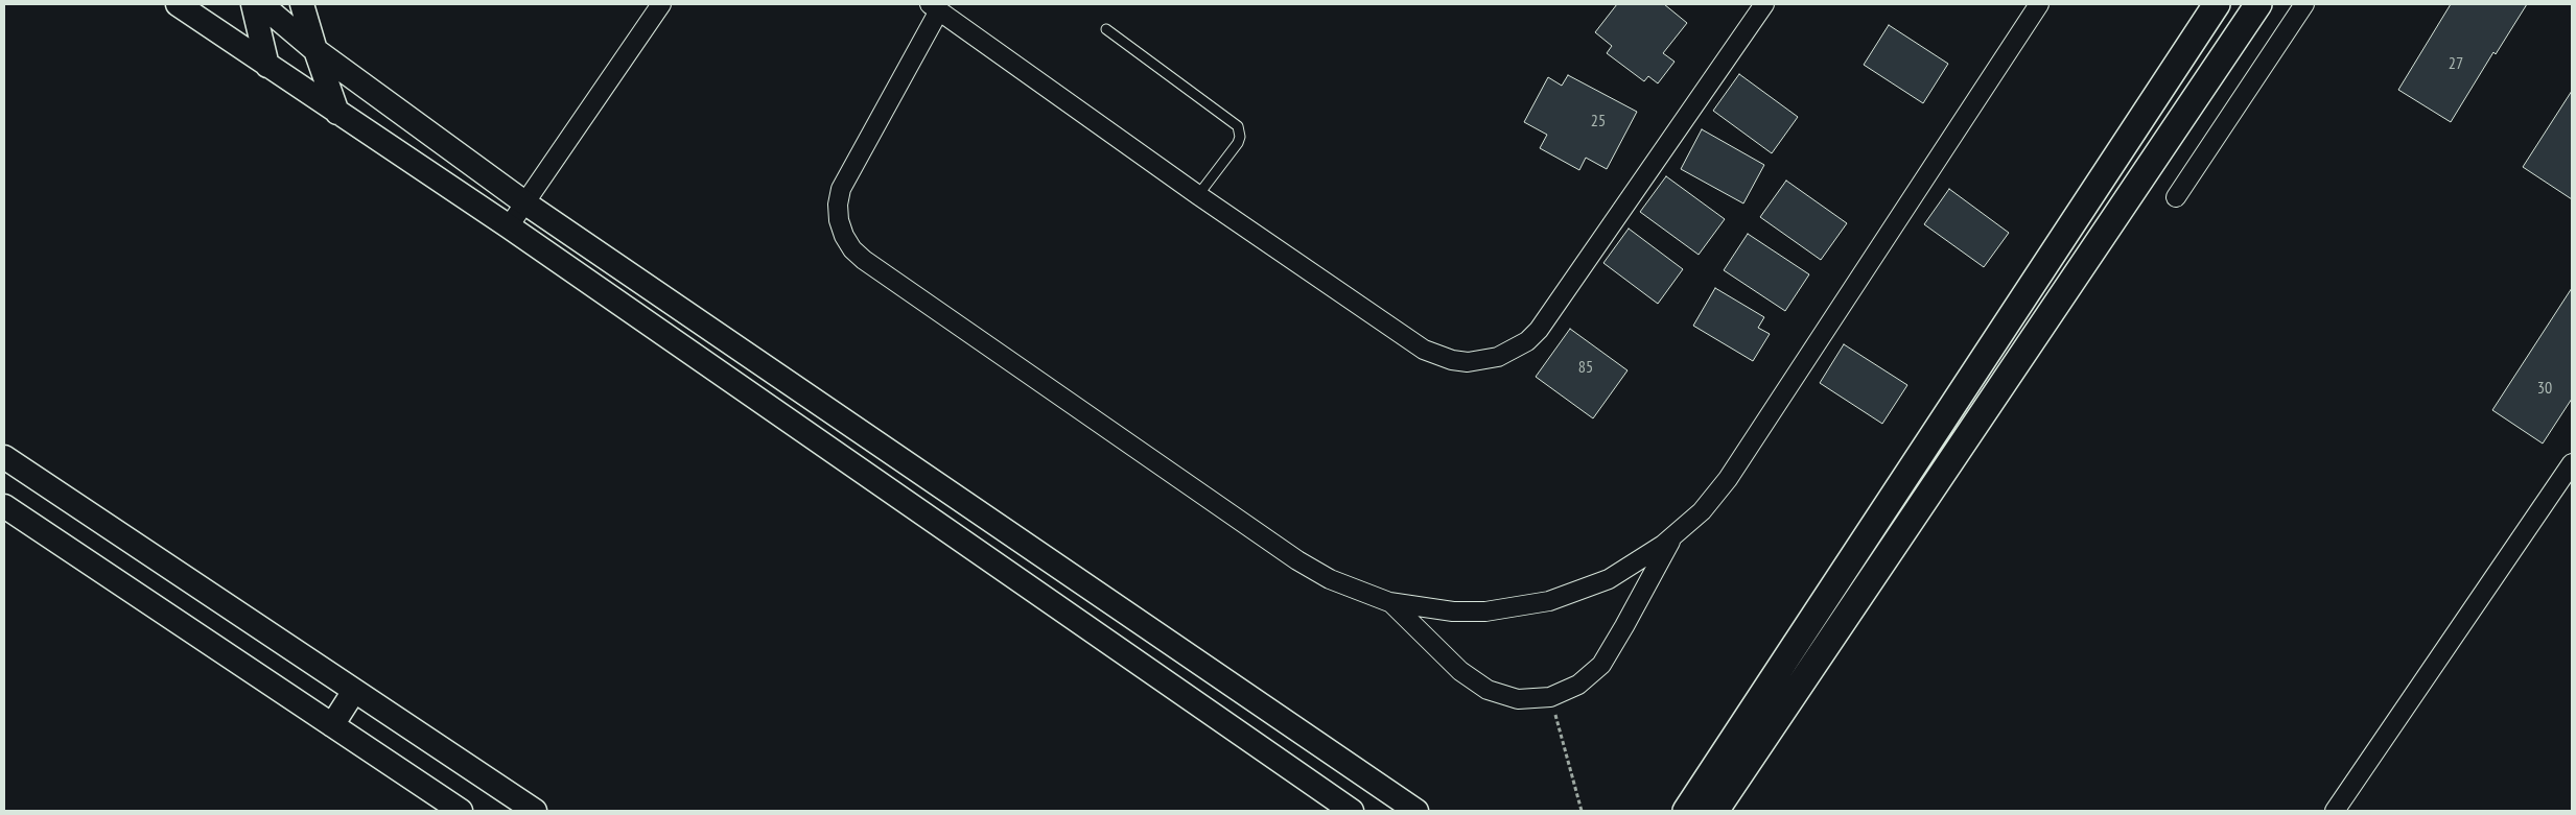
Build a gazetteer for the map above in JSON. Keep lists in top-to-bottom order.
{
  "house_numbers": [
    "27",
    "25",
    "85",
    "30"
  ]
}
